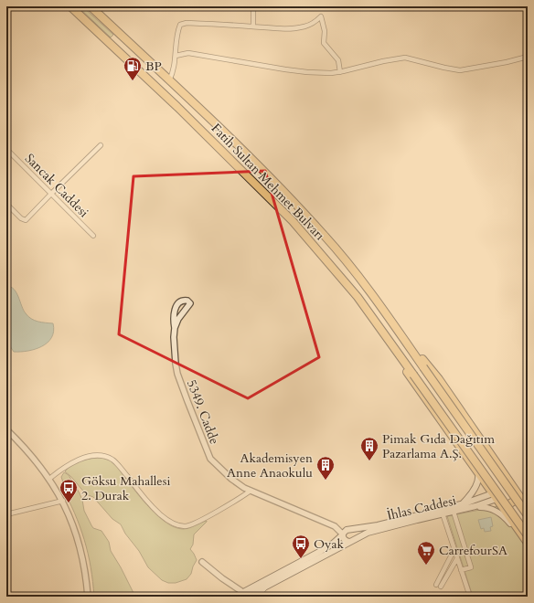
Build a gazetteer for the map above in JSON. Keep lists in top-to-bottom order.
{
  "streets": {
    "highway": ["Fatih Sultan Mehmet Bulvarı"],
    "main road": ["İhlas Caddesi"],
    "street": ["Sancak Caddesi", "5349. Cadde"]
  },
  "crossings": [
    ["5349. Cadde", "İhlas Caddesi"]
  ],
  "places": {
    "fuel station": ["BP"],
    "building": ["Pimak Gıda Dağıtım Pazarlama A.Ş.", "Akademisyen Anne Anaokulu"],
    "bus stop": ["Göksu Mahallesi 2. Durak", "Oyak"],
    "supermarket": ["CarrefourSA"]
  }
}
